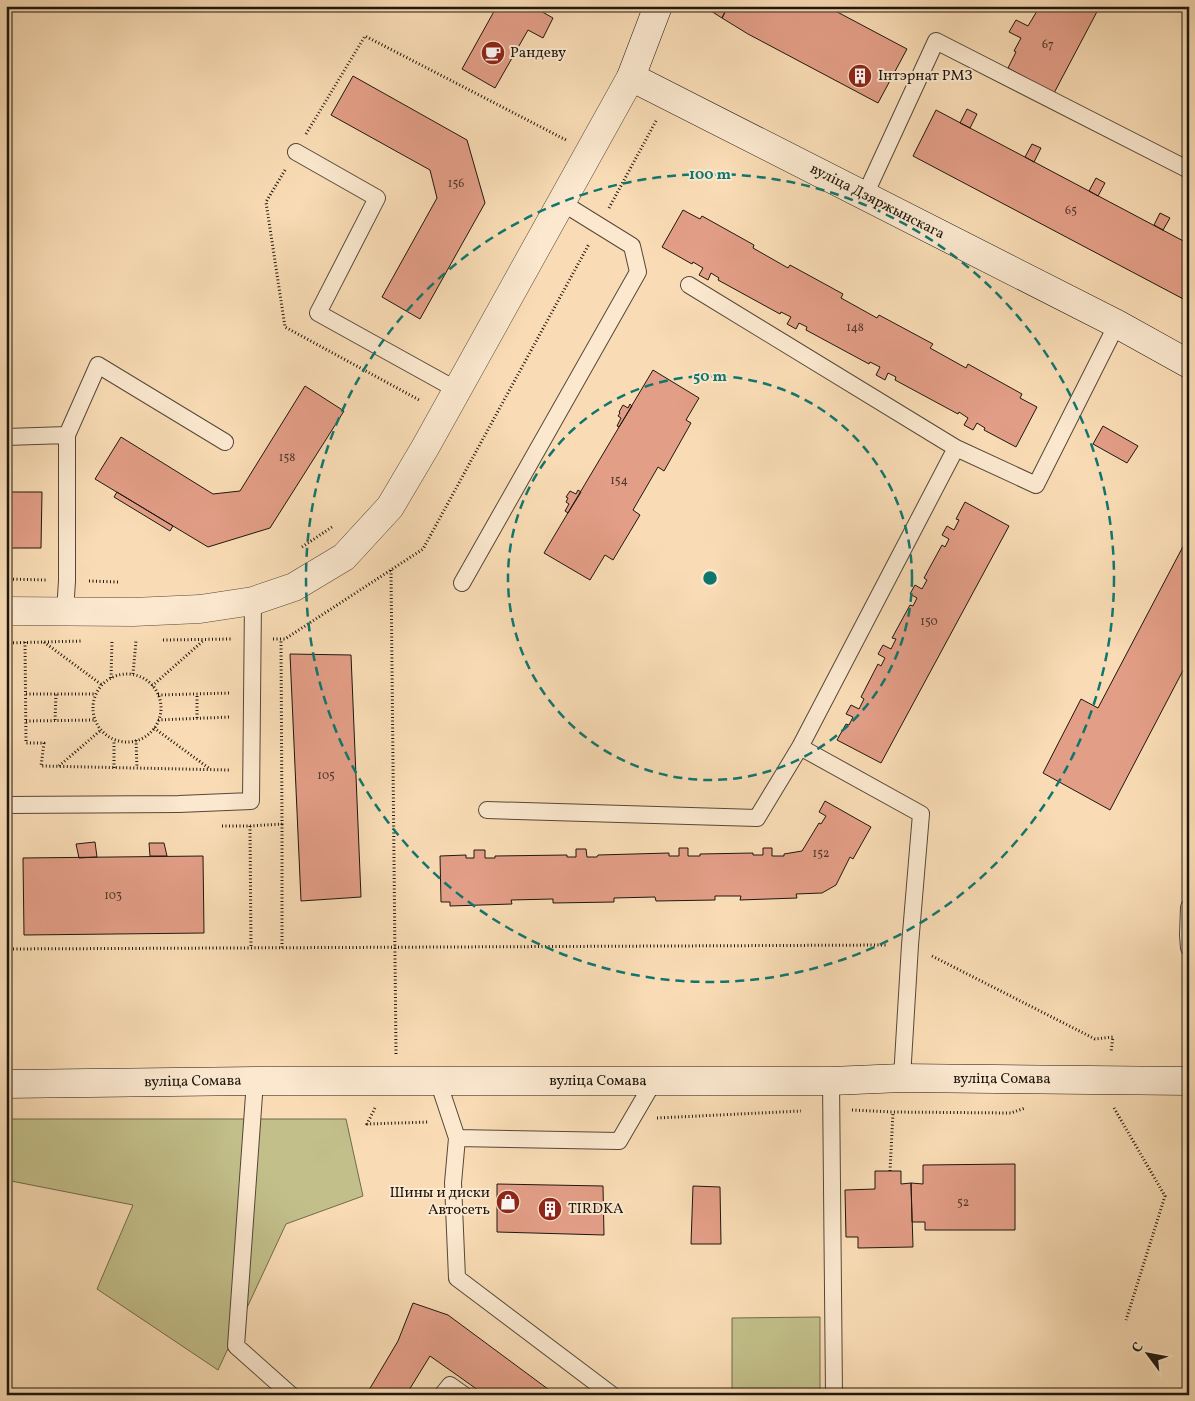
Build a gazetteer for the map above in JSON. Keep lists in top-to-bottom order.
{
  "streets": {
    "street": ["вуліца Дзяржынскага", "вуліца Сомава"]
  },
  "places": {
    "cafe": ["Рандеву"],
    "building": ["Інтэрнат РМЗ", "TIRDKA"],
    "shop": ["Шины и диски Автосеть"]
  },
  "house_numbers": [
    "67",
    "156",
    "65",
    "148",
    "158",
    "154",
    "150",
    "105",
    "152",
    "103",
    "52"
  ],
  "north": "top left",
  "rings": ["100 m", "50 m"]
}
